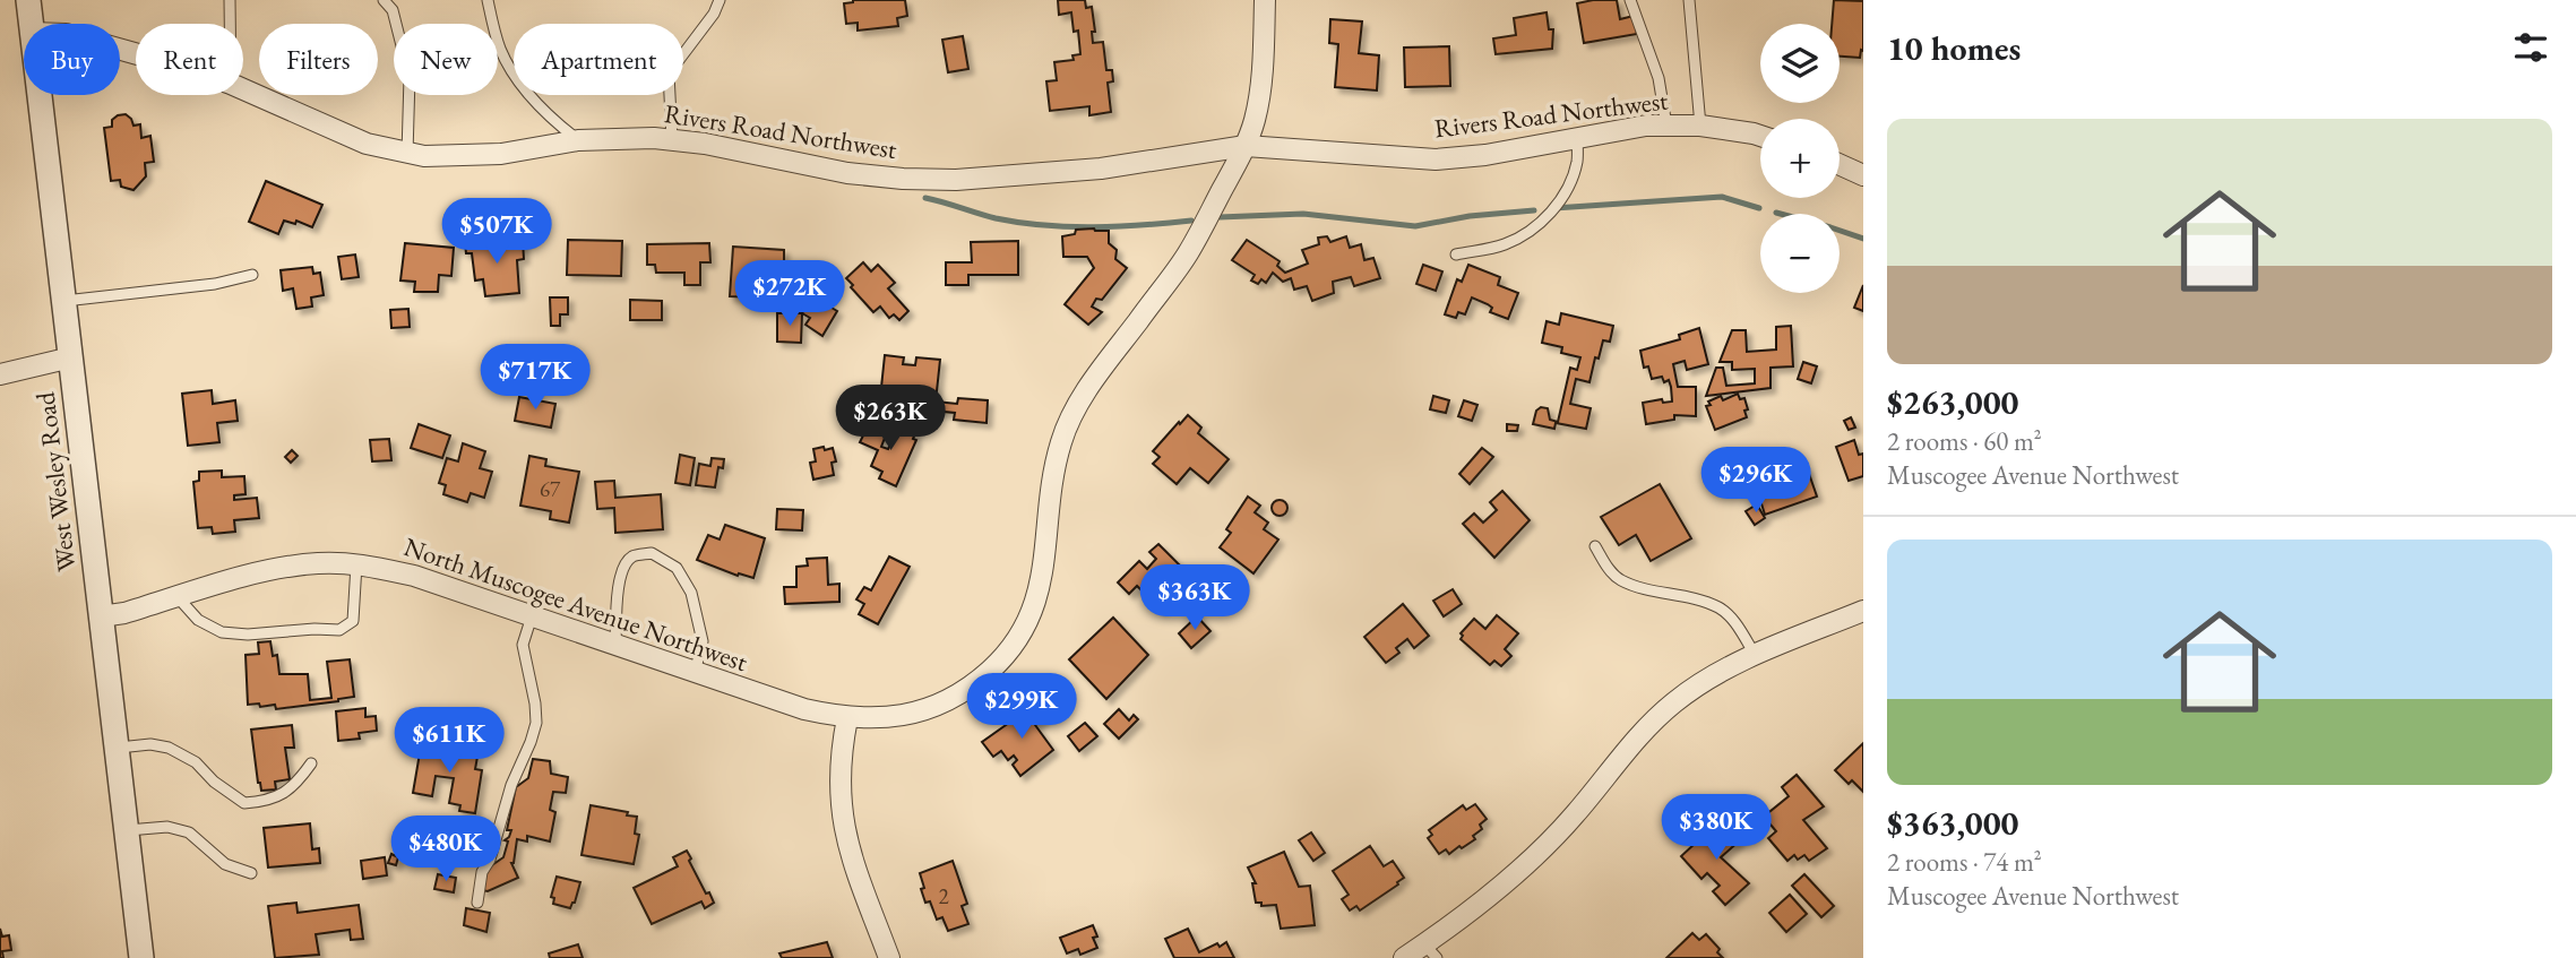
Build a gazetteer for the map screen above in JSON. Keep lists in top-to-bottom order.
{
  "streets": {
    "street": ["Rivers Road Northwest", "West Wesley Road", "North Muscogee Avenue Northwest"]
  },
  "crossings": [
    ["Rivers Road Northwest", "North Muscogee Avenue Northwest"],
    ["West Wesley Road", "North Muscogee Avenue Northwest"]
  ],
  "house_numbers": ["67", "2"],
  "page": {
    "heading": "10 homes",
    "map_buttons": ["+", "−"],
    "chip": [
      "Buy",
      "Rent",
      "Filters",
      "New",
      "Apartment"
    ],
    "list": [
      {
        "name": "$263,000",
        "note": "2 rooms · 60 m² · Muscogee Avenue Northwest"
      },
      {
        "name": "$363,000",
        "note": "2 rooms · 74 m² · Muscogee Avenue Northwest"
      }
    ],
    "price": [
      "$507K",
      "$272K",
      "$717K",
      "$263K",
      "$296K",
      "$363K",
      "$299K",
      "$611K",
      "$380K",
      "$480K"
    ]
  }
}
